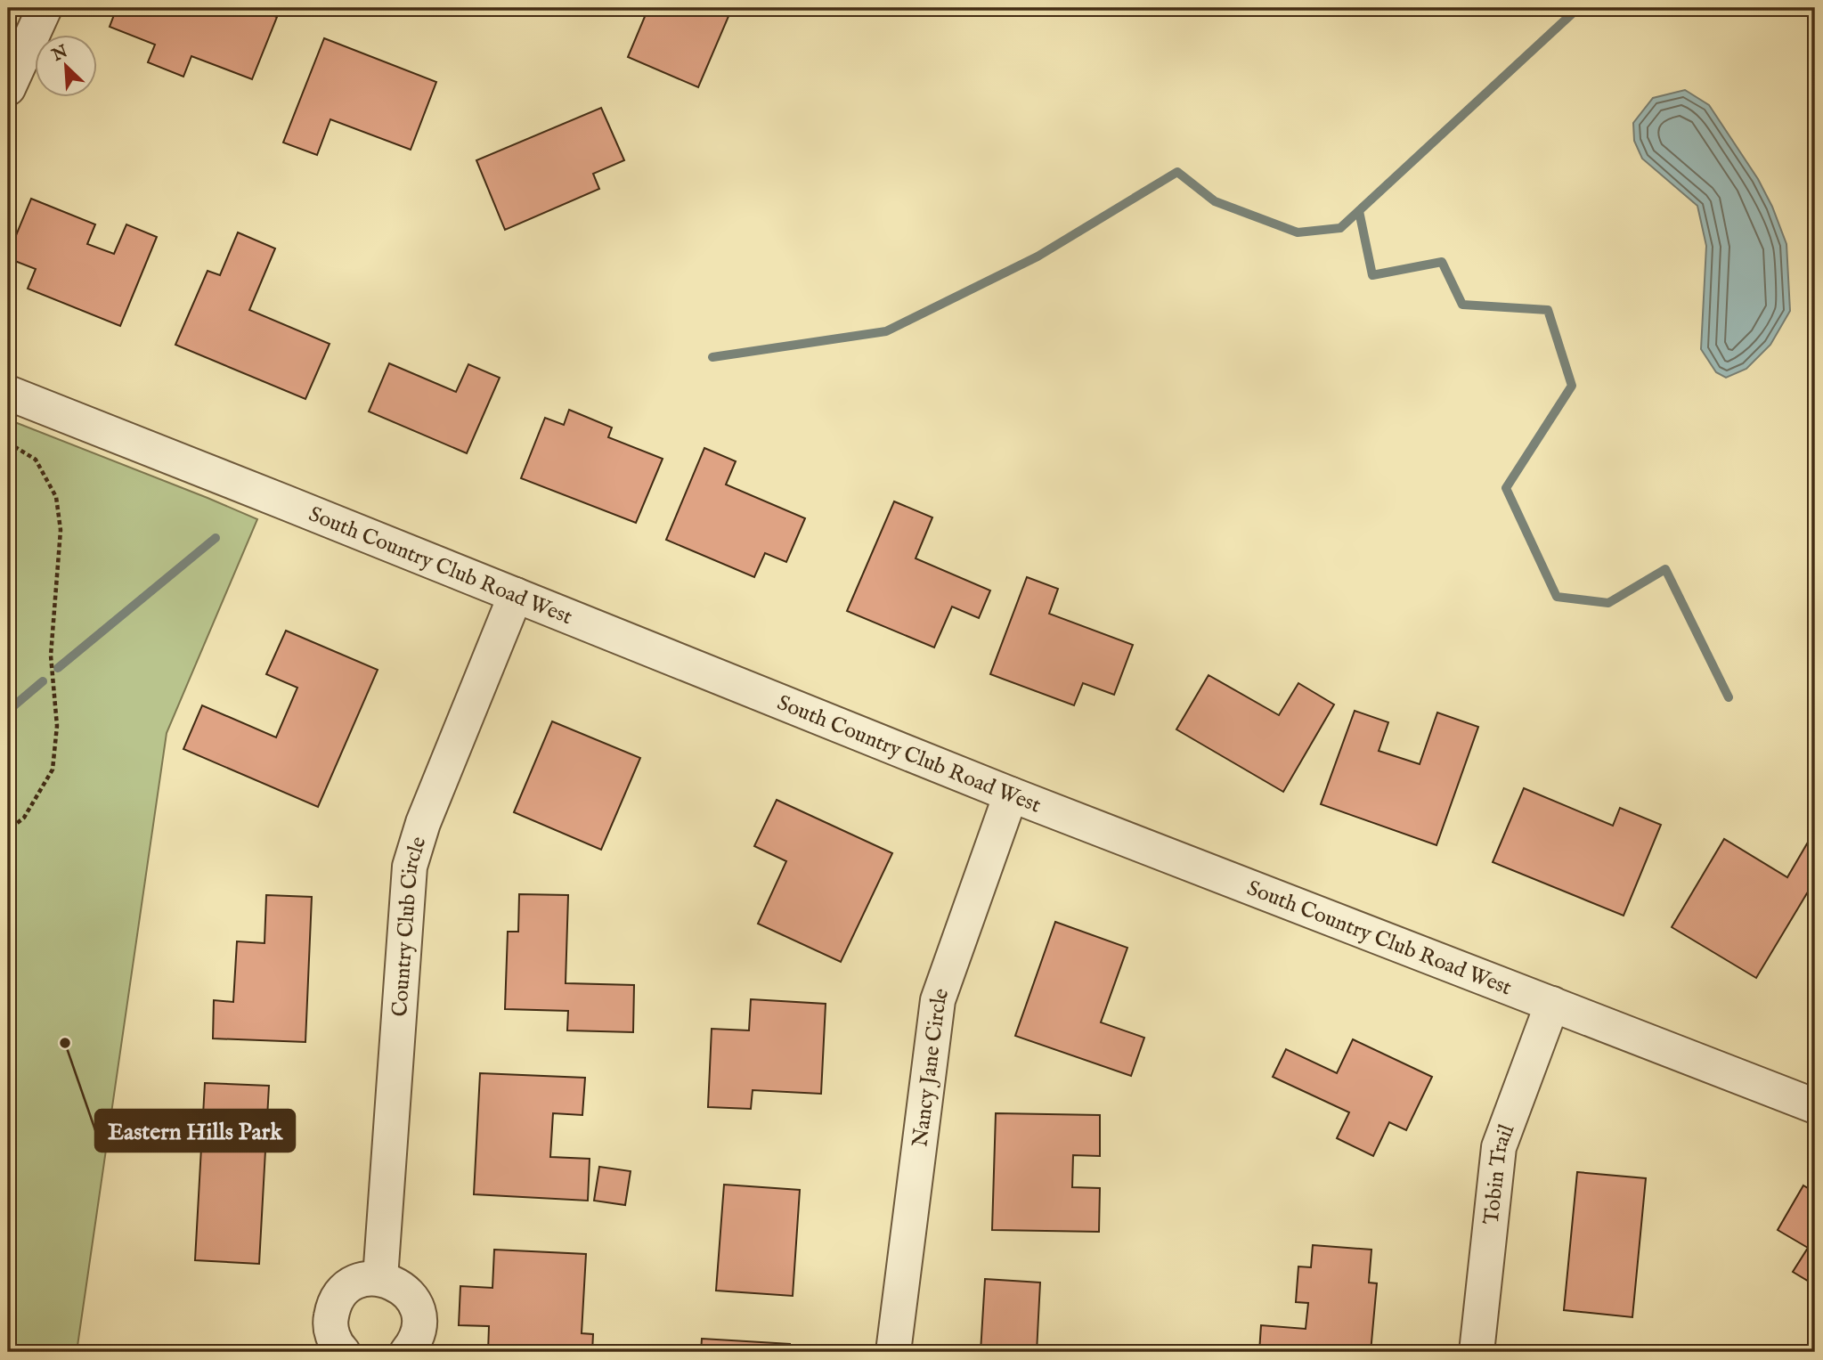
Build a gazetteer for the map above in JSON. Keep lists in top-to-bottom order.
{
  "streets": {
    "street": [
      "South Country Club Road West",
      "Country Club Circle",
      "Nancy Jane Circle",
      "Tobin Trail"
    ]
  },
  "crossings": [
    ["South Country Club Road West", "Country Club Circle"],
    ["South Country Club Road West", "Nancy Jane Circle"],
    ["South Country Club Road West", "Tobin Trail"]
  ],
  "places": ["Eastern Hills Park"],
  "north": "top left"
}
